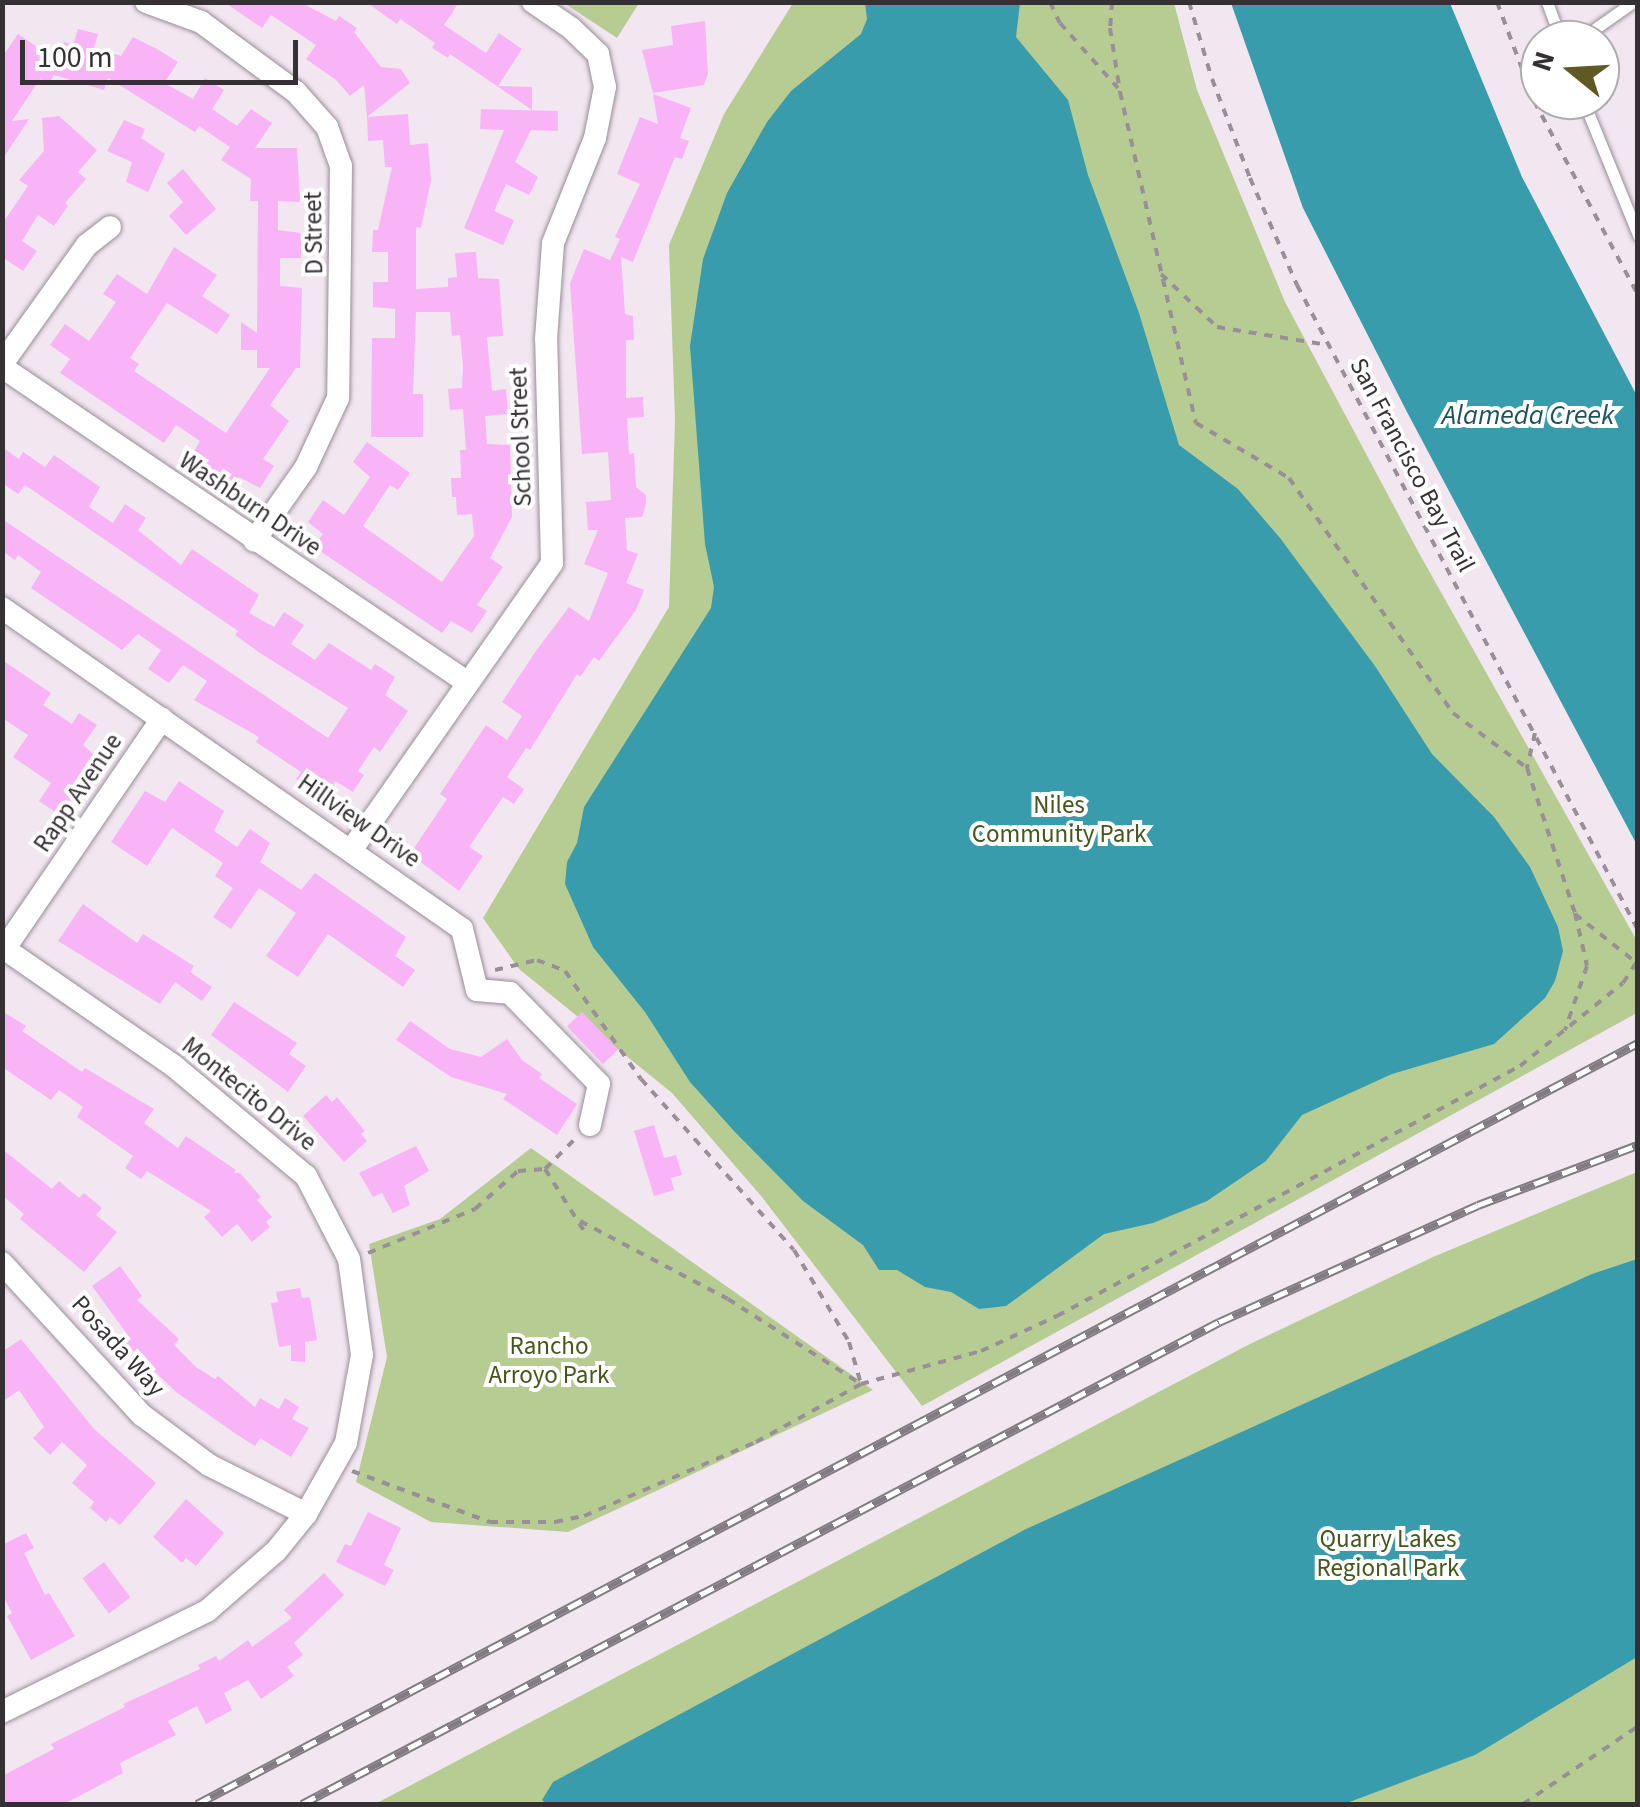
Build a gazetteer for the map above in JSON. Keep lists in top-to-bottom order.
{
  "streets": {
    "street": [
      "D Street",
      "School Street",
      "Washburn Drive",
      "Rapp Avenue",
      "Hillview Drive",
      "Montecito Drive",
      "Posada Way"
    ],
    "path": ["San Francisco Bay Trail"]
  },
  "crossings": [
    ["D Street", "Washburn Drive"],
    ["School Street", "Washburn Drive"],
    ["School Street", "Hillview Drive"],
    ["Rapp Avenue", "Hillview Drive"],
    ["Rapp Avenue", "Montecito Drive"],
    ["Montecito Drive", "Posada Way"]
  ],
  "water": ["Alameda Creek"],
  "parks": ["Niles Community Park", "Rancho Arroyo Park", "Quarry Lakes Regional Park"],
  "scale_bar": "100 m",
  "north": "left"
}
